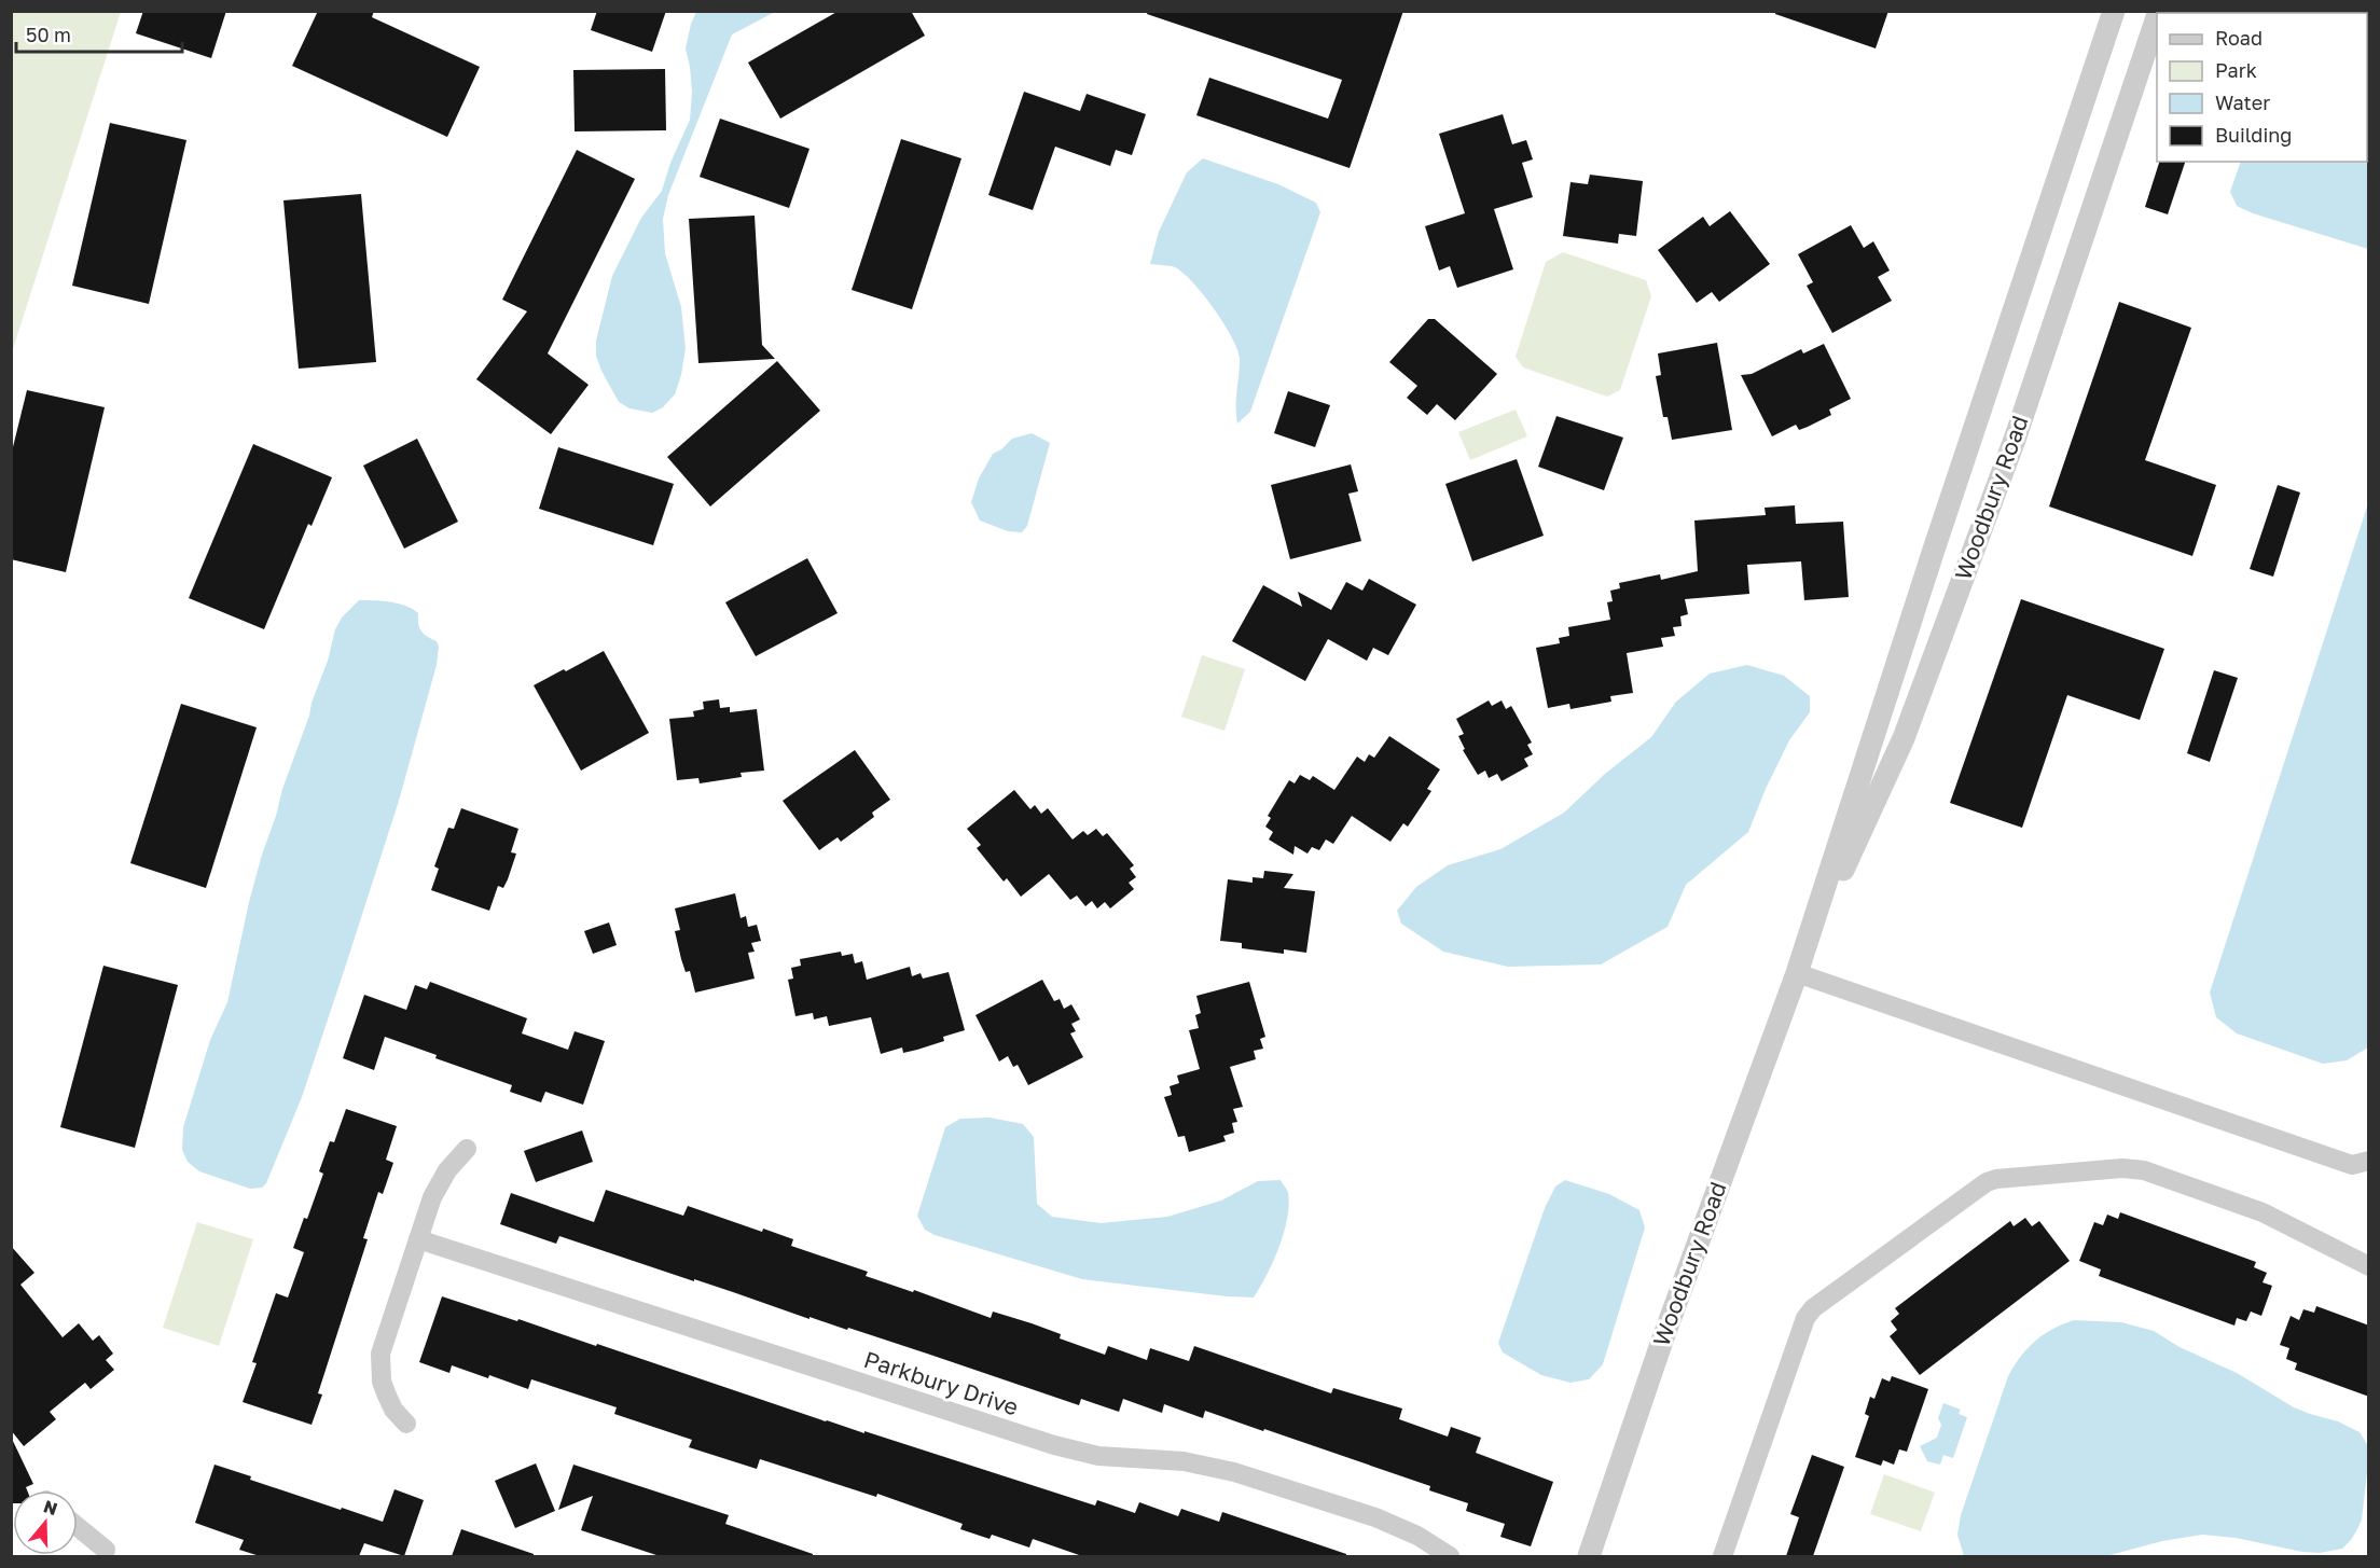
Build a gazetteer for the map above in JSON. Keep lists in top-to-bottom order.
{
  "streets": {
    "street": ["Woodbury Road", "Parkbury Drive"]
  },
  "legend": [
    "Road",
    "Park",
    "Water",
    "Building"
  ],
  "scale_bar": "50 m",
  "north": "top"
}
